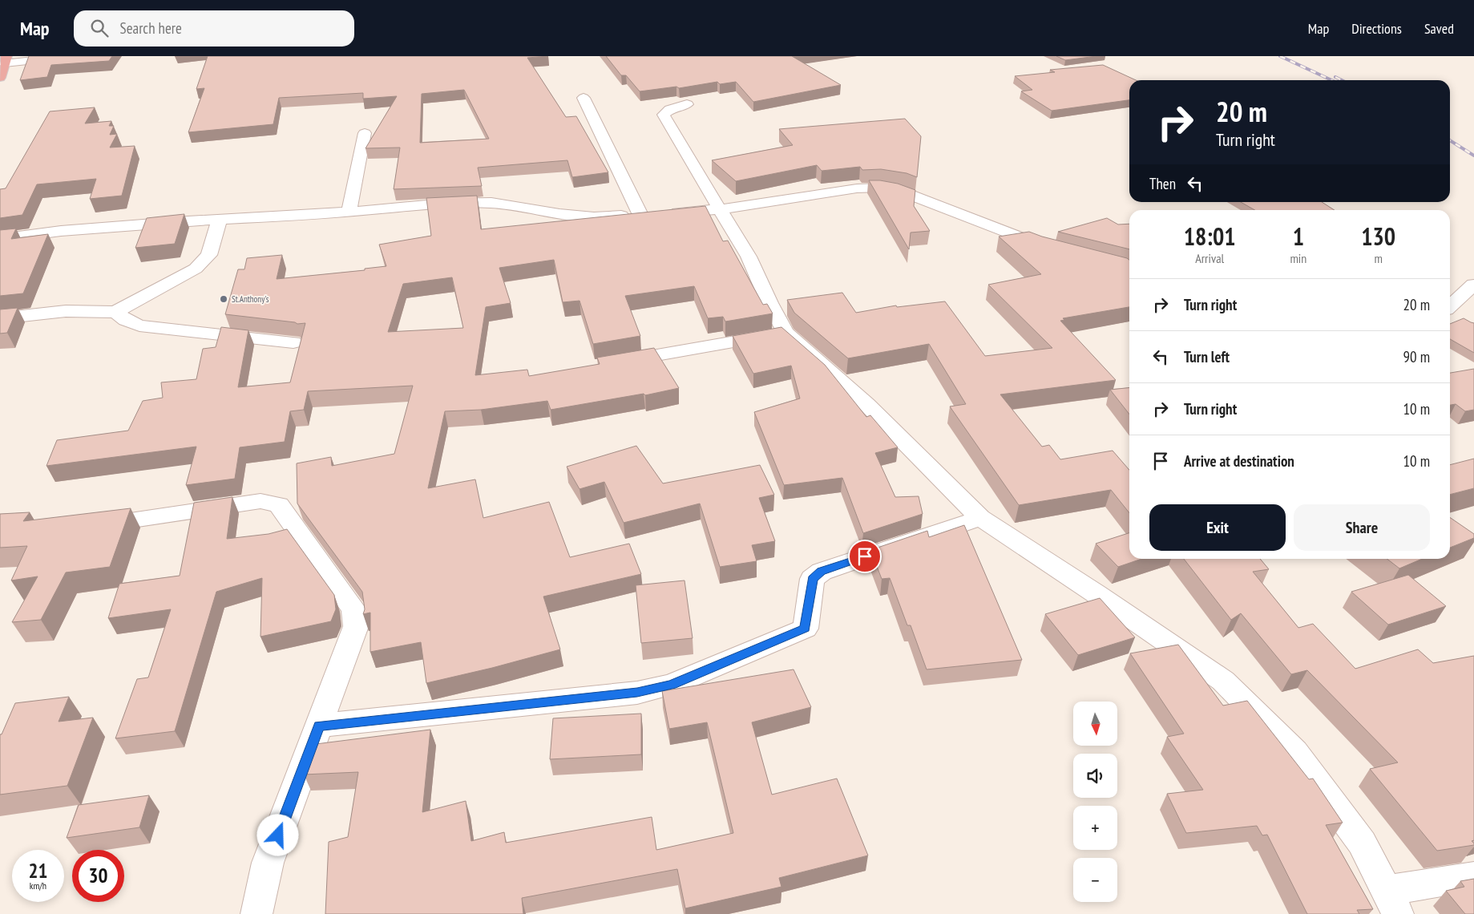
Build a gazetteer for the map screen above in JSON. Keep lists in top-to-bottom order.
{
  "places": ["St.Anthony's"],
  "north": "bottom",
  "page": {
    "header": "Map",
    "search": "Search here",
    "nav": ["Map", "Directions", "Saved"],
    "turn": ["20 m", "Turn right"],
    "then": "Then",
    "eta": [
      "18:01",
      "Arrival",
      "1",
      "min",
      "130",
      "m"
    ],
    "list": [
      {
        "name": "Turn right",
        "value": "20 m"
      },
      {
        "name": "Turn left",
        "value": "90 m"
      },
      {
        "name": "Turn right",
        "value": "10 m"
      },
      {
        "name": "Arrive at destination",
        "value": "10 m"
      }
    ],
    "buttons": ["Exit", "Share"],
    "map_buttons": ["+", "−"],
    "speed": "21 km/h",
    "limit": "30"
  }
}
